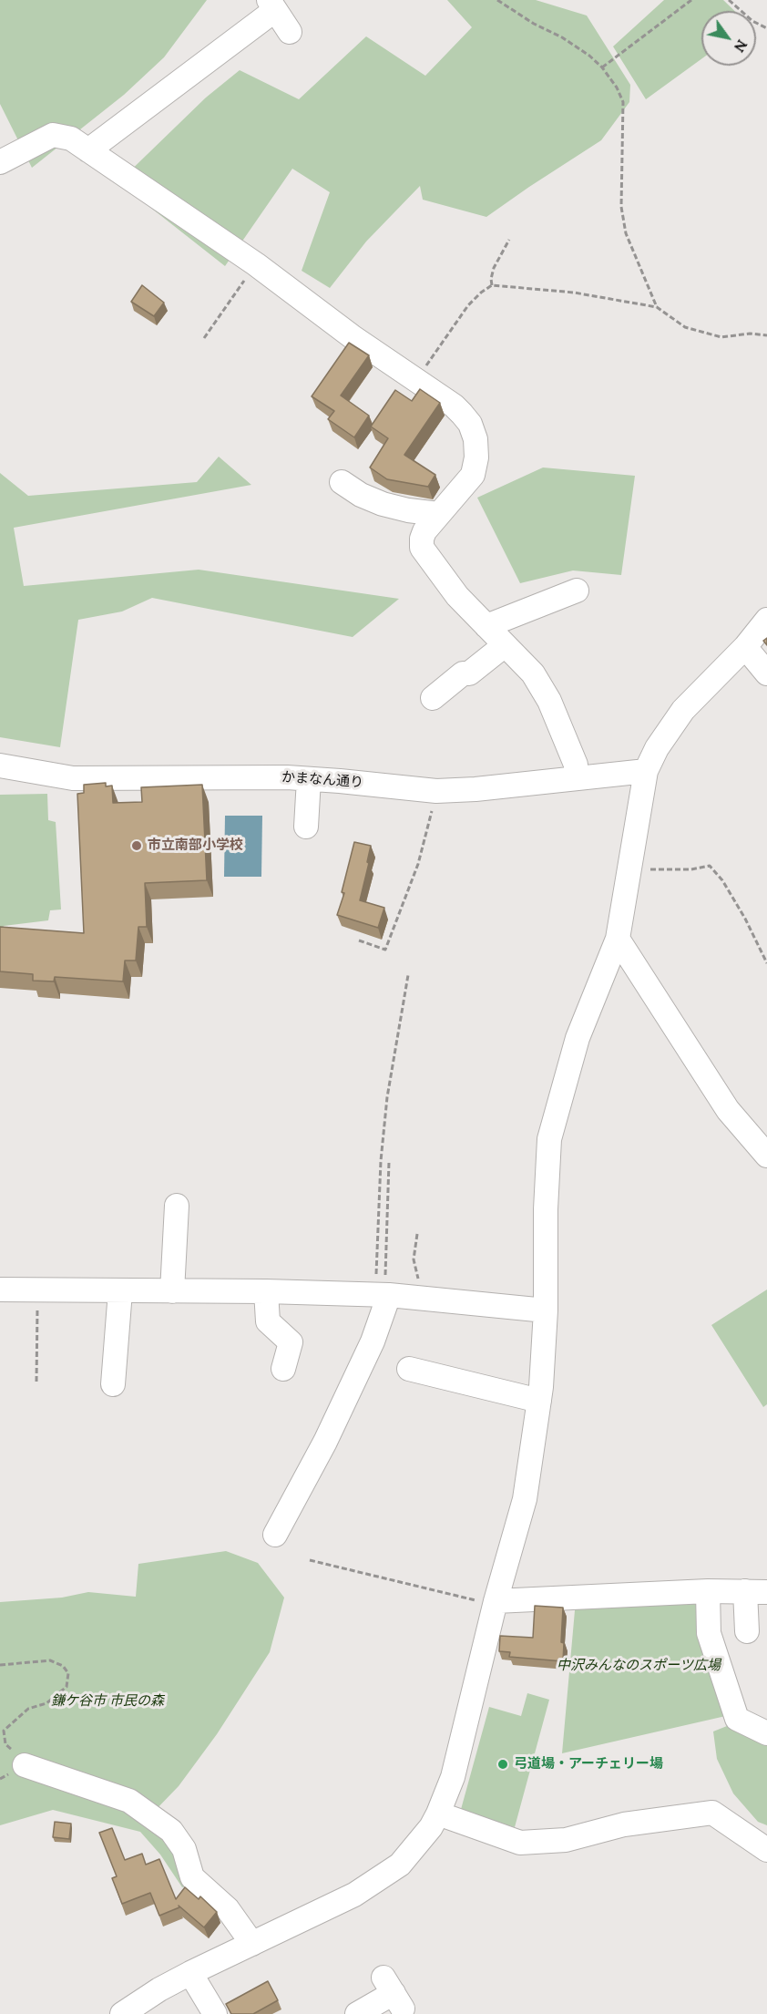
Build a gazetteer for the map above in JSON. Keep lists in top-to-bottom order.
{
  "streets": {
    "street": ["かまなん通り"]
  },
  "parks": ["中沢みんなのスポーツ広場", "鎌ケ谷市 市民の森"],
  "places": ["市立南部小学校", "弓道場・アーチェリー場"],
  "north": "bottom right"
}
